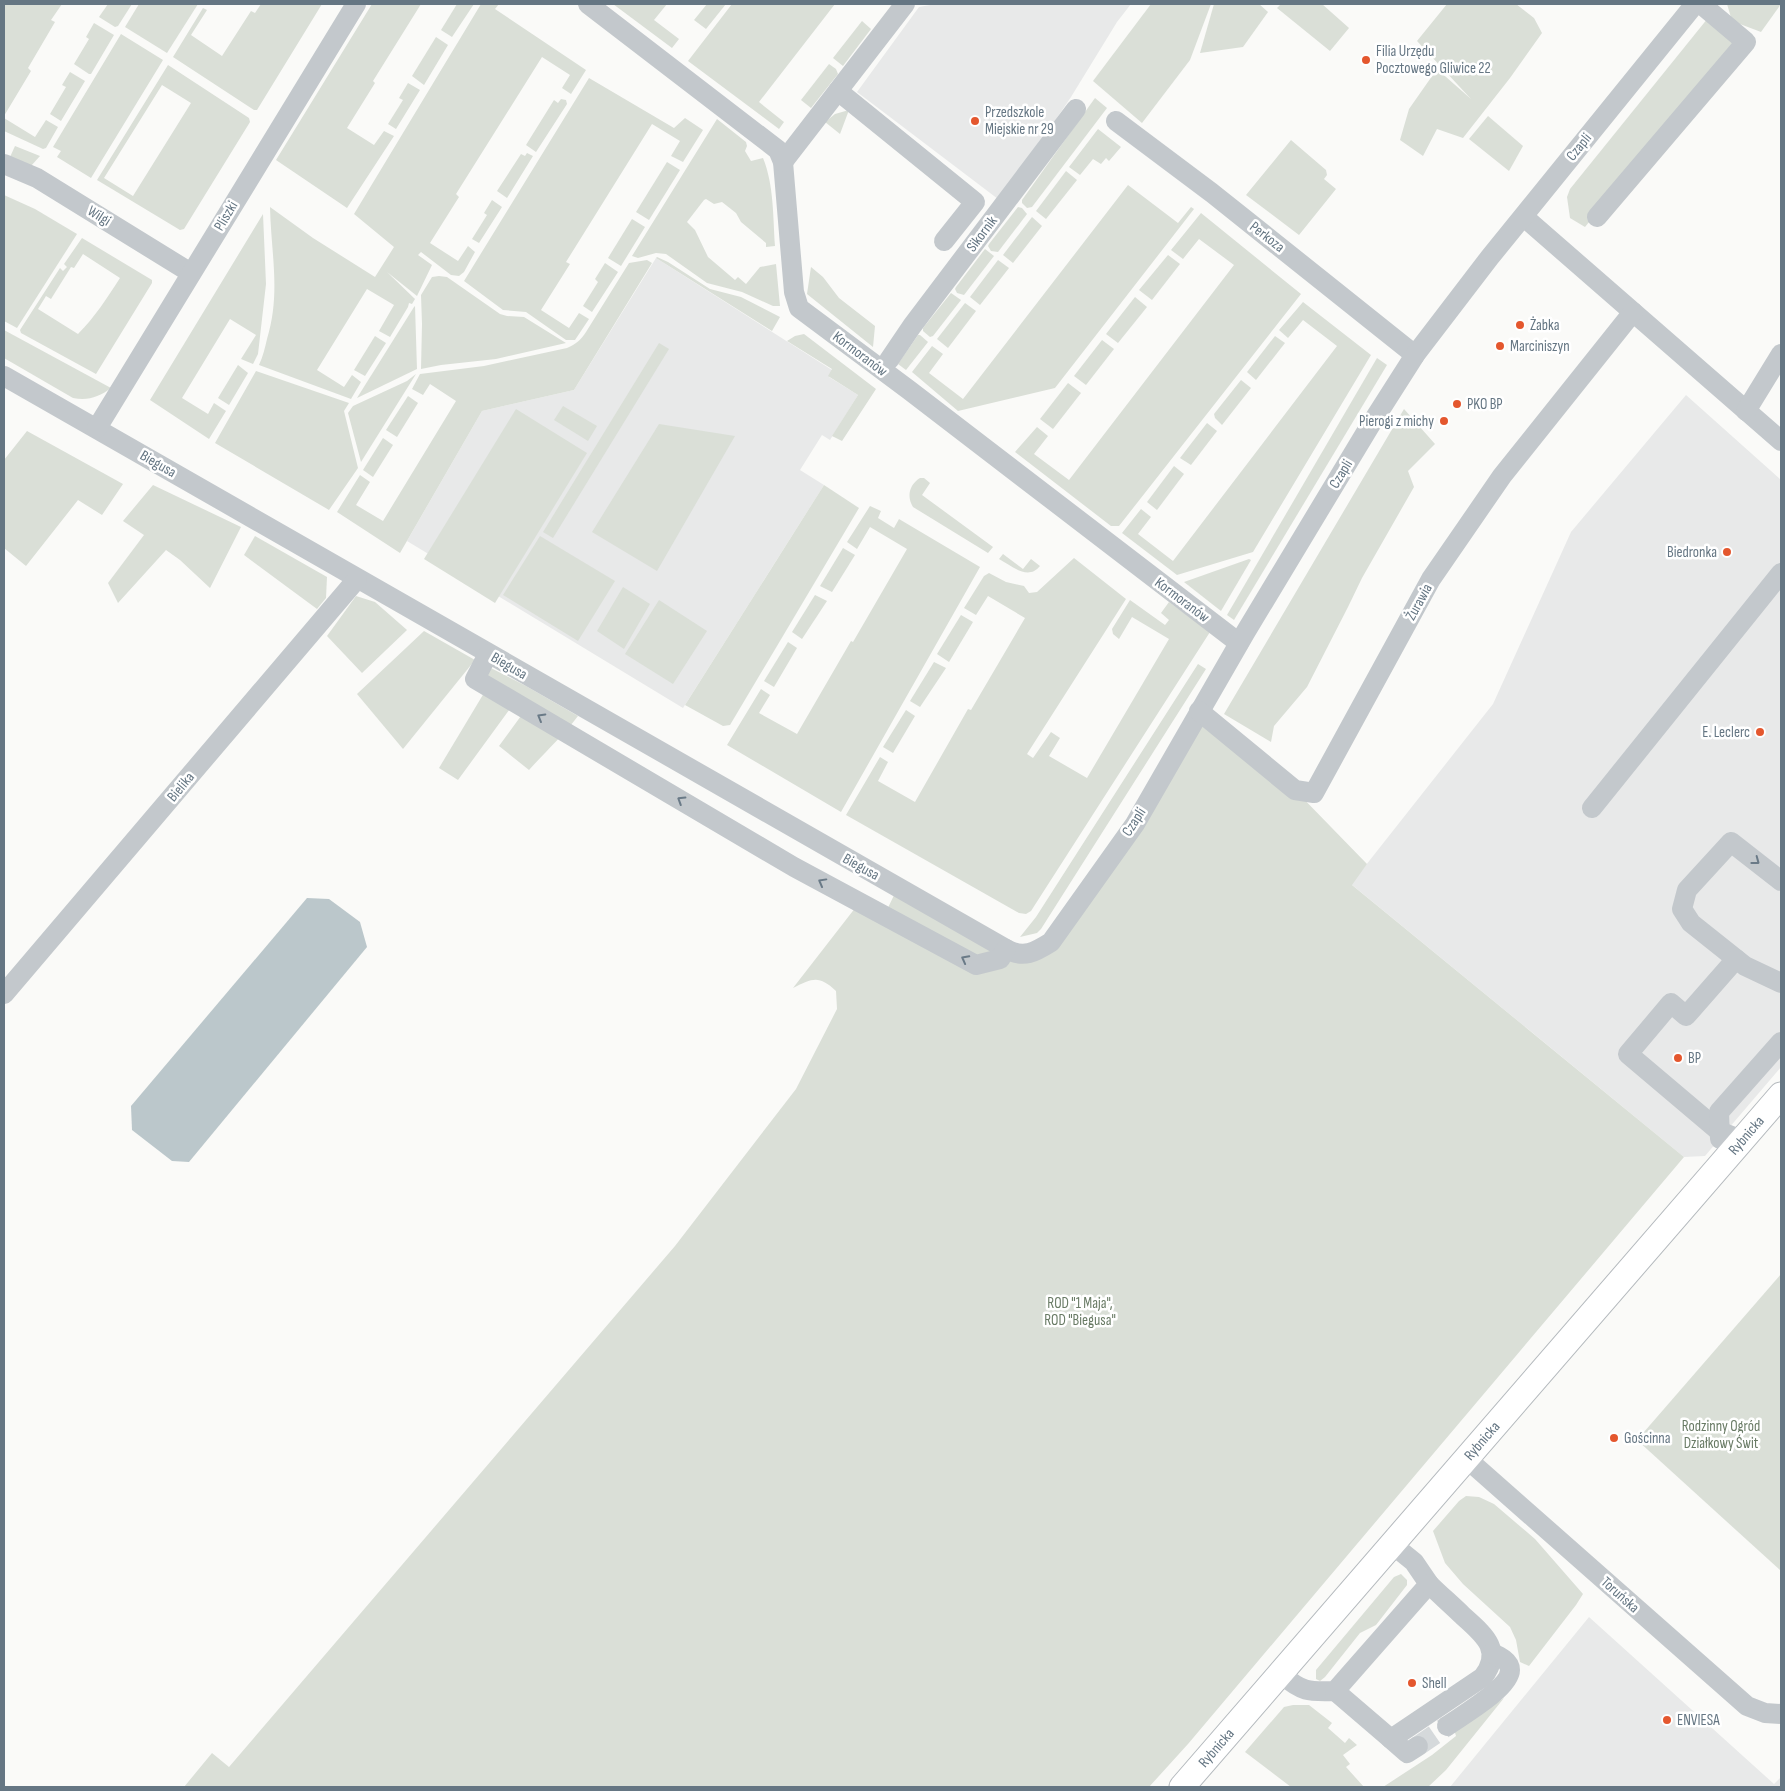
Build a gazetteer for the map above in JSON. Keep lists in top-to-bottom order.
{
  "streets": {
    "main road": ["Rybnicka"],
    "street": [
      "Czapli",
      "Wilgi",
      "Pliszki",
      "Sikornik",
      "Perkoza",
      "Kormoranów",
      "Biegusa",
      "Żurawia",
      "Bielika",
      "Toruńska"
    ]
  },
  "crossings": [
    ["Czapli", "Perkoza"],
    ["Czapli", "Kormoranów"],
    ["Czapli", "Biegusa"],
    ["Czapli", "Żurawia"],
    ["Wilgi", "Pliszki"],
    ["Pliszki", "Biegusa"],
    ["Biegusa", "Bielika"],
    ["Rybnicka", "Toruńska"]
  ],
  "parks": ["ROD \"1 Maja\", ROD \"Biegusa\"", "Rodzinny Ogród Działkowy Świt"],
  "places": [
    "Filia Urzędu Pocztowego Gliwice 22",
    "Przedszkole Miejskie nr 29",
    "Żabka",
    "Marciniszyn",
    "PKO BP",
    "Pierogi z michy",
    "Biedronka",
    "E. Leclerc",
    "BP",
    "Gościnna",
    "Shell",
    "ENVIESA"
  ]
}
